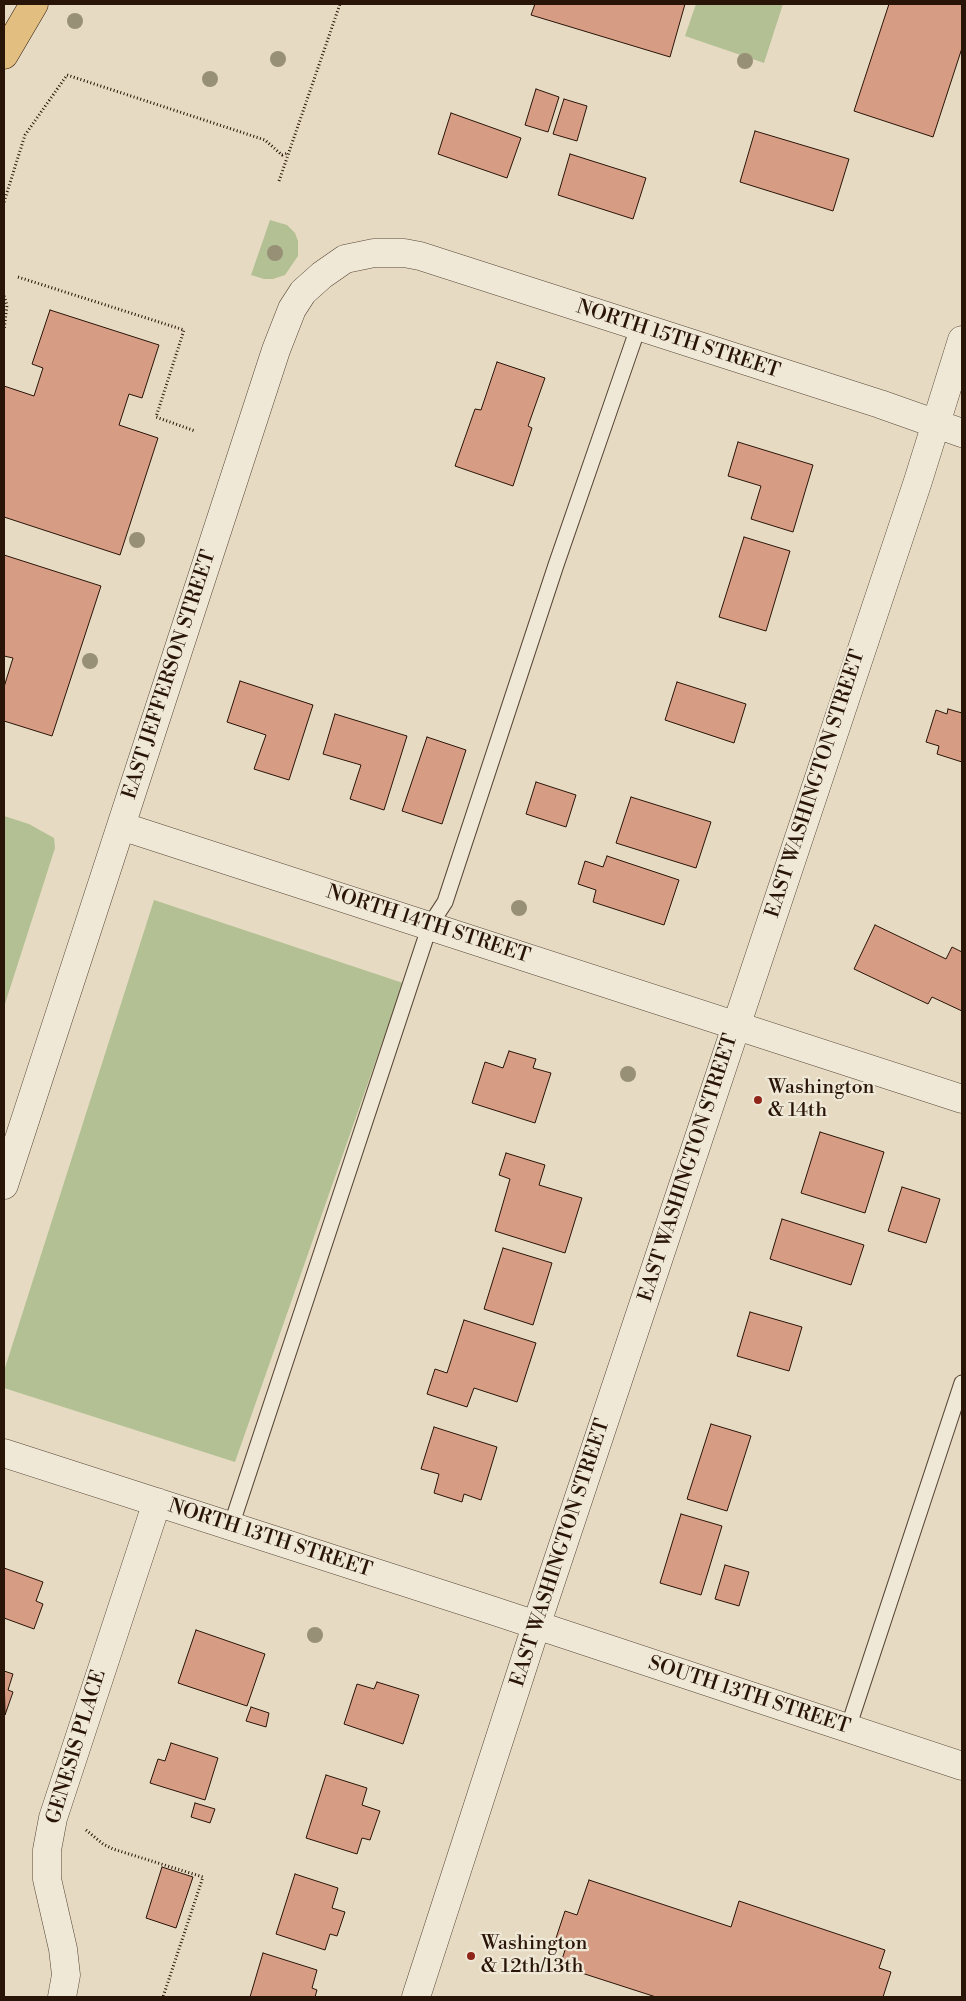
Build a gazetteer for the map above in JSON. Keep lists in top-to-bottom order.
{
  "streets": {
    "street": [
      "NORTH 15TH STREET",
      "EAST JEFFERSON STREET",
      "EAST WASHINGTON STREET",
      "NORTH 14TH STREET",
      "NORTH 13TH STREET",
      "SOUTH 13TH STREET",
      "GENESIS PLACE"
    ]
  },
  "crossings": [
    ["NORTH 15TH STREET", "EAST JEFFERSON STREET"],
    ["NORTH 15TH STREET", "EAST WASHINGTON STREET"],
    ["EAST JEFFERSON STREET", "NORTH 14TH STREET"],
    ["EAST WASHINGTON STREET", "NORTH 14TH STREET"],
    ["EAST WASHINGTON STREET", "NORTH 13TH STREET"],
    ["EAST WASHINGTON STREET", "SOUTH 13TH STREET"],
    ["NORTH 13TH STREET", "SOUTH 13TH STREET"],
    ["NORTH 13TH STREET", "GENESIS PLACE"]
  ],
  "places": ["Washington & 14th", "Washington & 12th/13th"]
}
